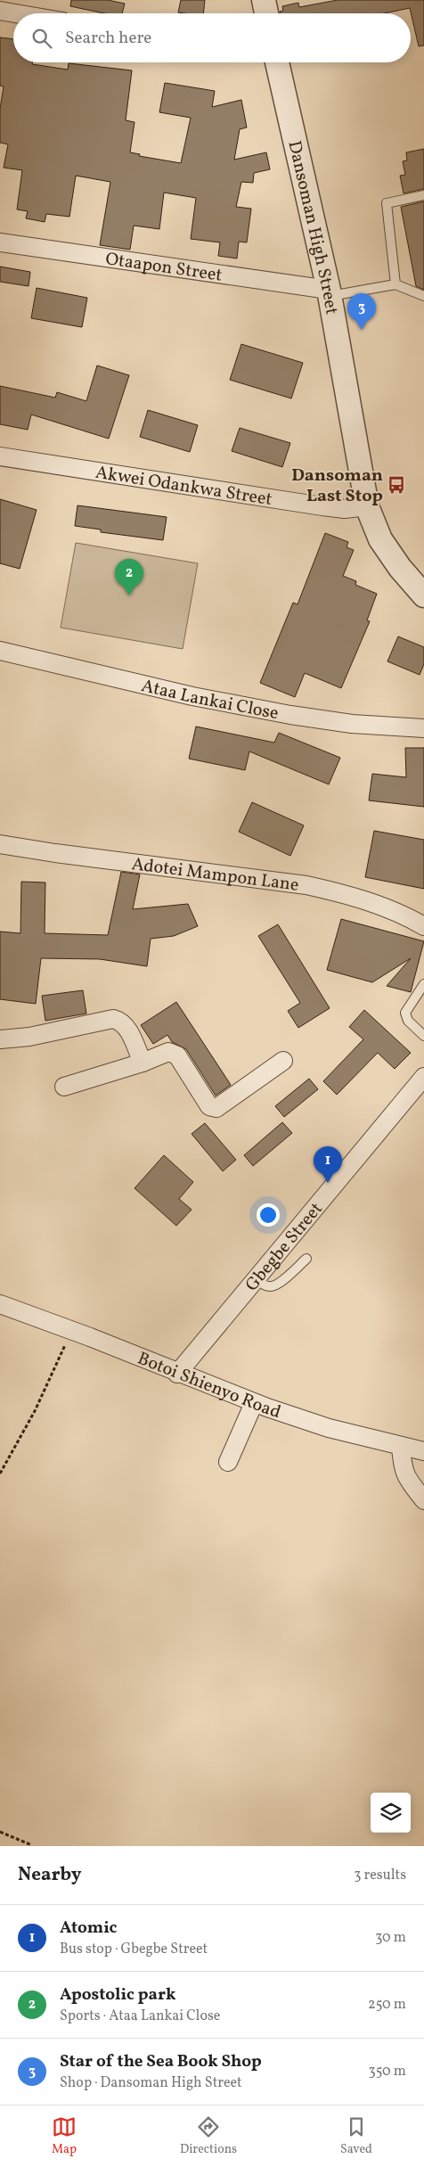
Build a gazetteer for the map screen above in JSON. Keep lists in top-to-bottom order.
{
  "streets": {
    "street": [
      "Dansoman High Street",
      "Otaapon Street",
      "Akwei Odankwa Street",
      "Ataa Lankai Close",
      "Adotei Mampon Lane",
      "Gbegbe Street",
      "Botoi Shienyo Road"
    ]
  },
  "crossings": [
    ["Dansoman High Street", "Otaapon Street"],
    ["Dansoman High Street", "Akwei Odankwa Street"],
    ["Gbegbe Street", "Botoi Shienyo Road"]
  ],
  "places": {
    "bus stop": ["Dansoman Last Stop"]
  },
  "page": {
    "search": "Search here",
    "pins": ["3", "2", "1"],
    "heading": ["Nearby", "3 results"],
    "list": [
      {
        "mark": "1",
        "name": "Atomic",
        "note": "Bus stop · Gbegbe Street",
        "value": "30 m"
      },
      {
        "mark": "2",
        "name": "Apostolic park",
        "note": "Sports · Ataa Lankai Close",
        "value": "250 m"
      },
      {
        "mark": "3",
        "name": "Star of the Sea Book Shop",
        "note": "Shop · Dansoman High Street",
        "value": "350 m"
      }
    ],
    "nav": ["Map", "Directions", "Saved"]
  }
}
